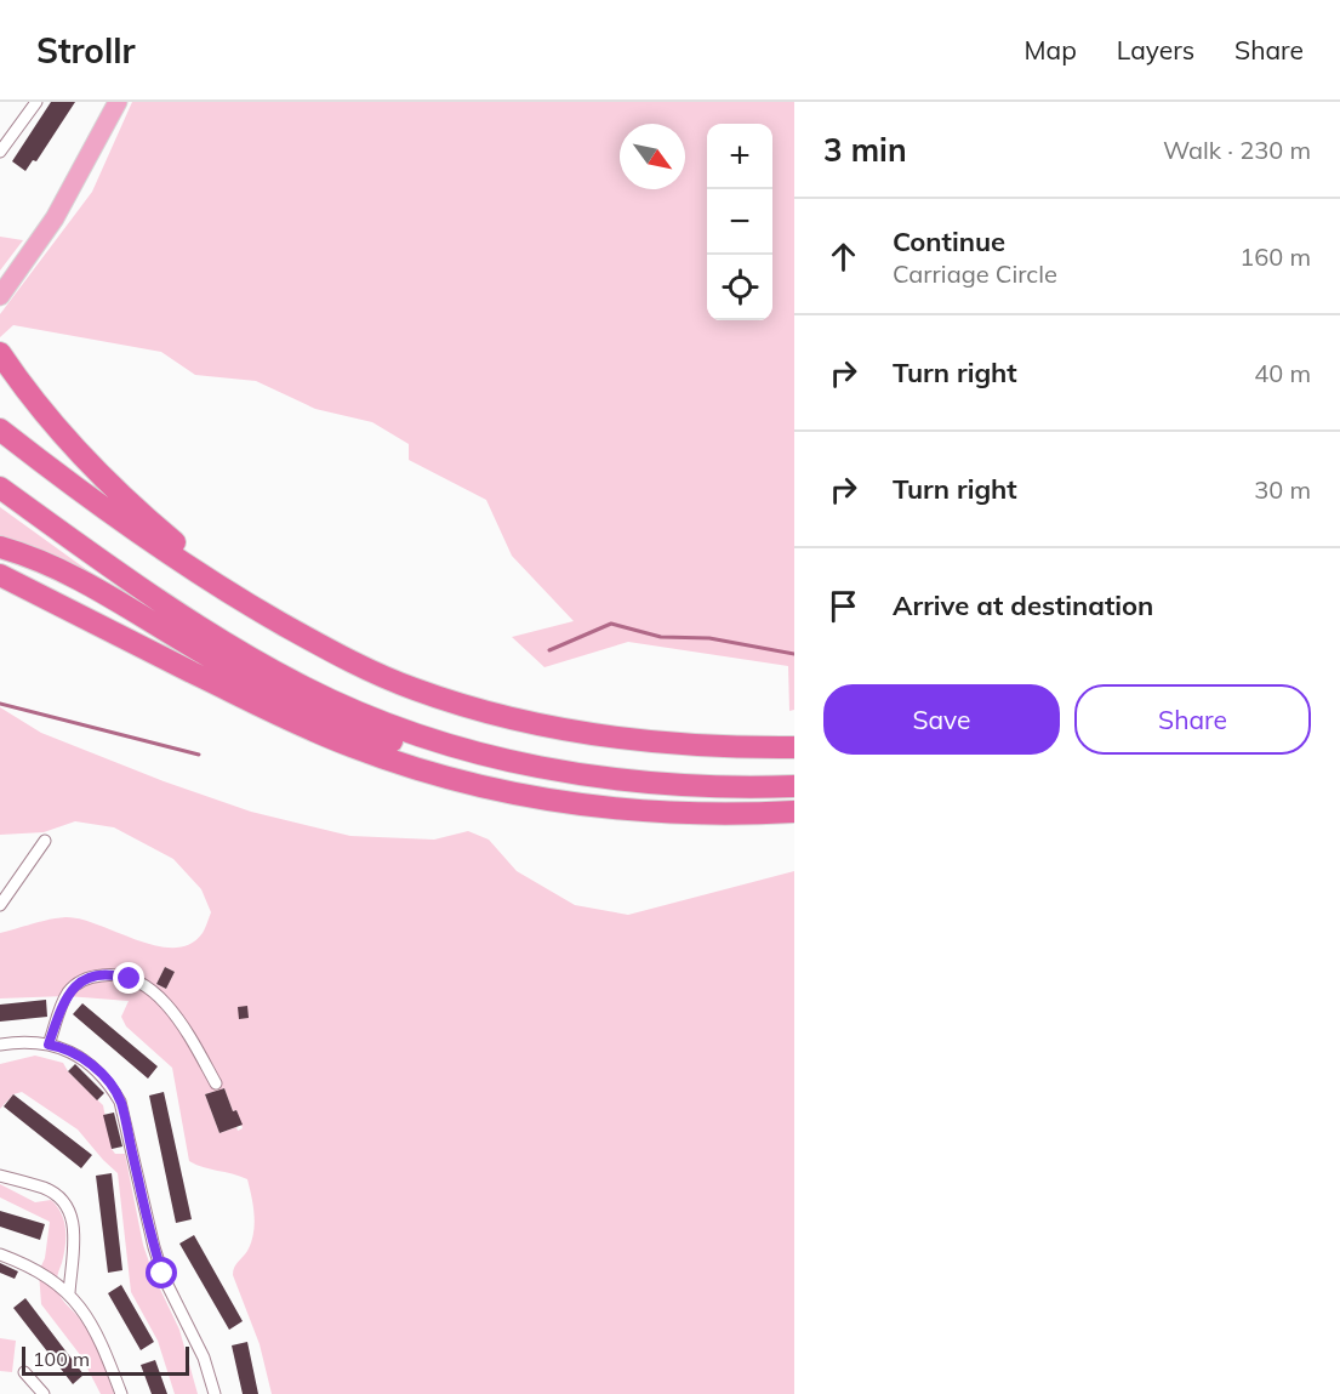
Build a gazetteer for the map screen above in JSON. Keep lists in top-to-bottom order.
{
  "scale_bar": "100 m",
  "north": "bottom right",
  "page": {
    "header": "Strollr",
    "nav": ["Map", "Layers", "Share"],
    "heading": ["3 min", "Walk · 230 m"],
    "map_buttons": ["+", "−"],
    "list": [
      ["Continue", "Carriage Circle", "160 m"],
      ["Turn right", "40 m"],
      ["Turn right", "30 m"],
      "Arrive at destination"
    ],
    "buttons": ["Save", "Share"],
    "scale": "100 m"
  }
}
